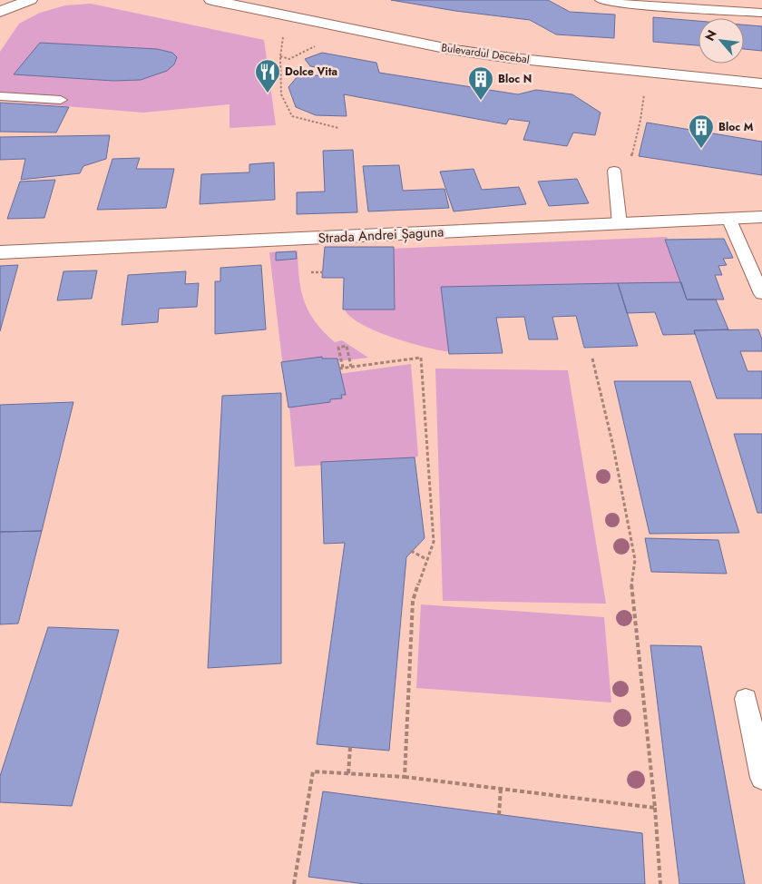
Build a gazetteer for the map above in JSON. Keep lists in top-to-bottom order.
{
  "streets": {
    "street": ["Bulevardul Decebal", "Strada Andrei Șaguna"]
  },
  "places": {
    "restaurant": ["Dolce Vita"],
    "building": ["Bloc N", "Bloc M"]
  },
  "north": "top left"
}
